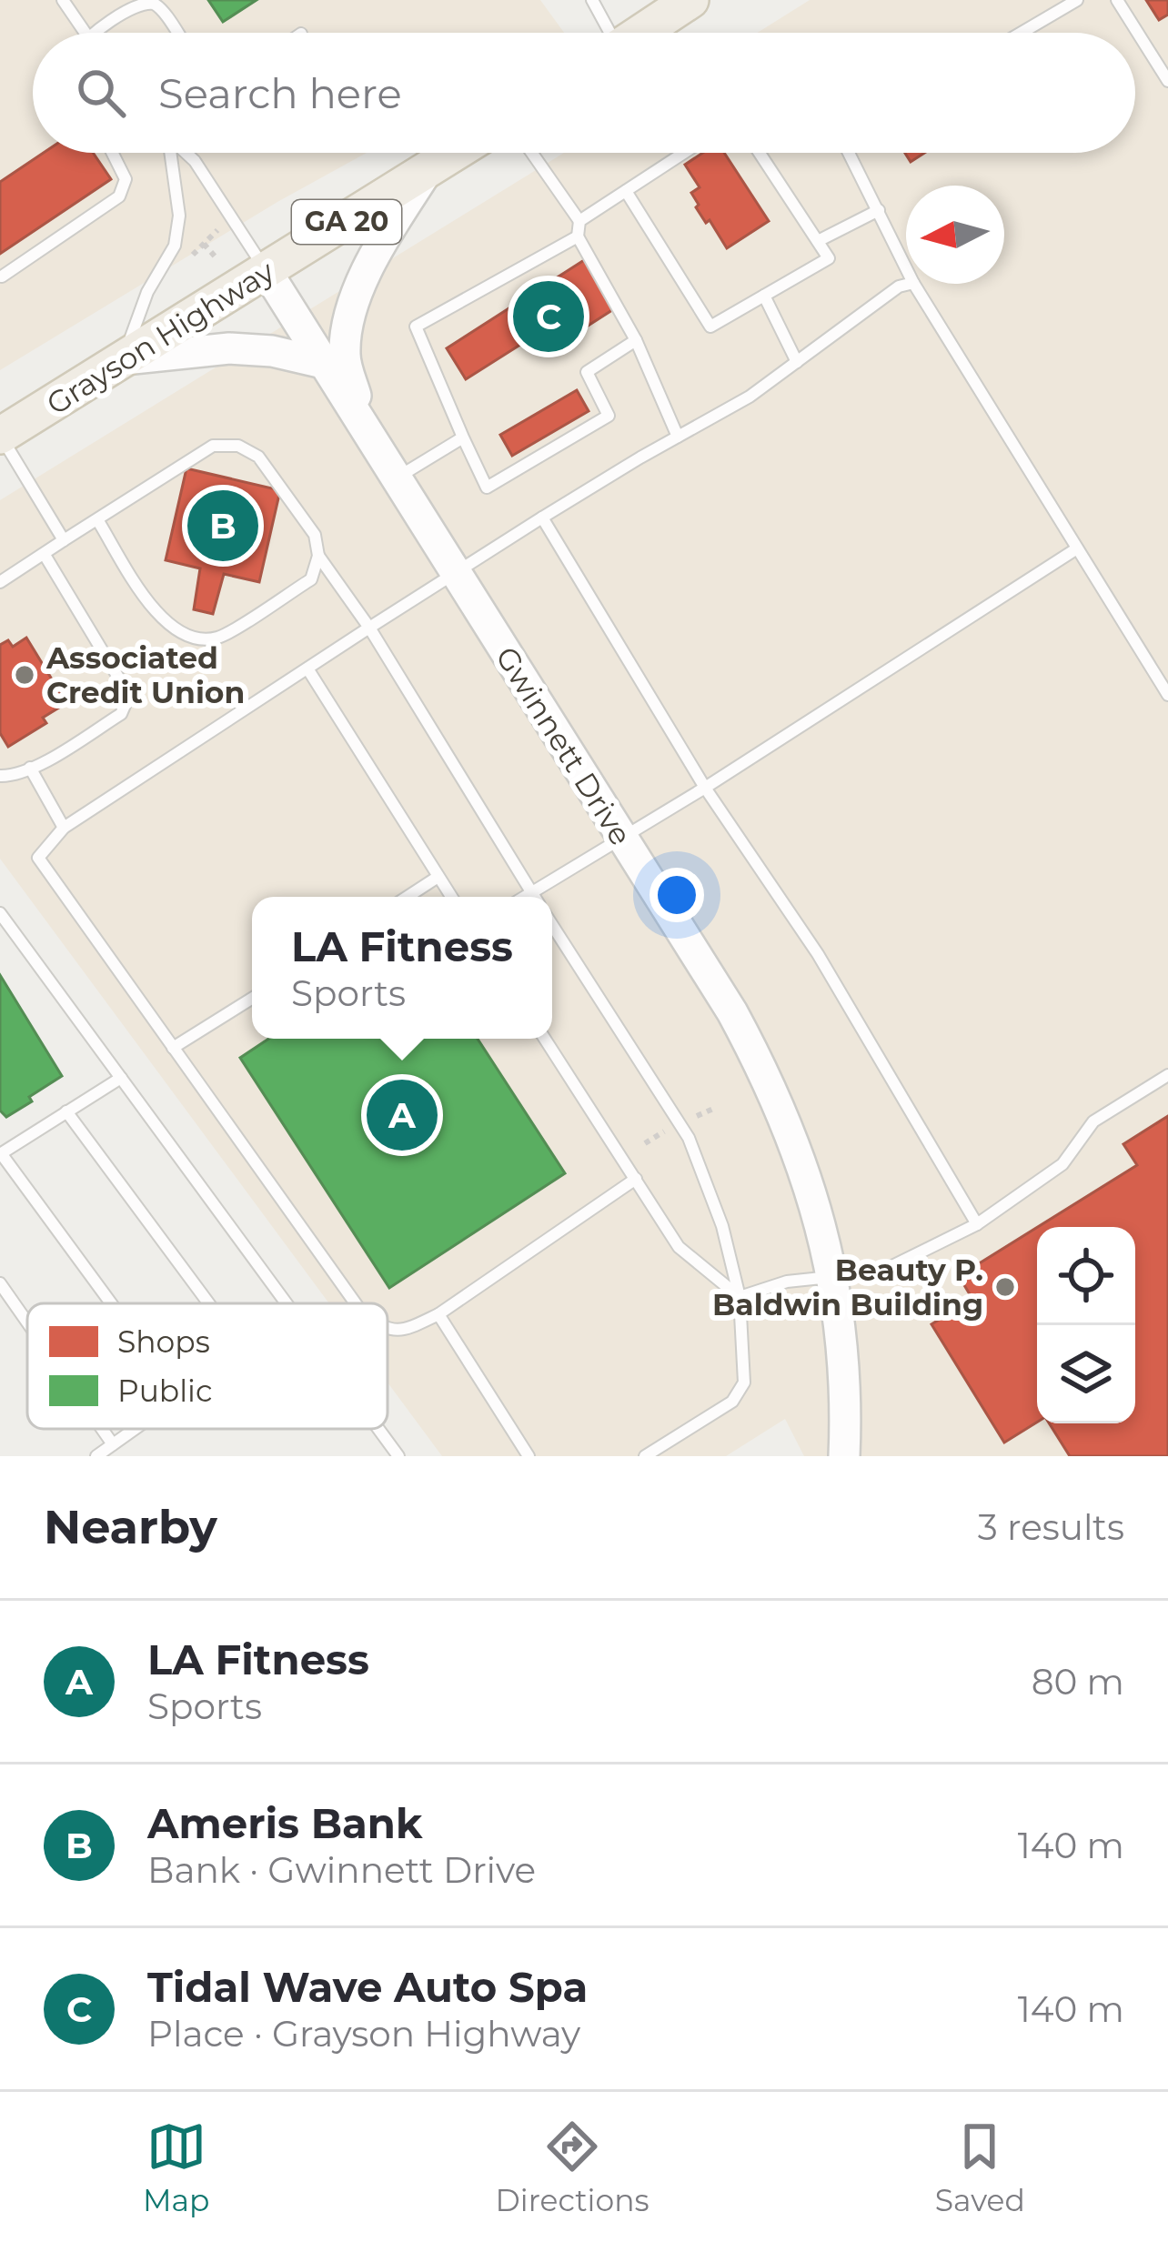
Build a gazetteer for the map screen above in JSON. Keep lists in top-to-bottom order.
{
  "streets": {
    "main road": ["GA 20", "Grayson Highway"],
    "street": ["Gwinnett Drive"]
  },
  "crossings": [
    ["Grayson Highway", "Gwinnett Drive"]
  ],
  "places": ["Associated Credit Union", "Beauty P. Baldwin Building"],
  "legend": ["Shops", "Public"],
  "north": "left",
  "page": {
    "search": "Search here",
    "pins": ["C", "B", "A"],
    "popup": ["LA Fitness", "Sports"],
    "heading": ["Nearby", "3 results"],
    "list": [
      {
        "mark": "A",
        "name": "LA Fitness",
        "note": "Sports",
        "value": "80 m"
      },
      {
        "mark": "B",
        "name": "Ameris Bank",
        "note": "Bank · Gwinnett Drive",
        "value": "140 m"
      },
      {
        "mark": "C",
        "name": "Tidal Wave Auto Spa",
        "note": "Place · Grayson Highway",
        "value": "140 m"
      }
    ],
    "nav": ["Map", "Directions", "Saved"]
  }
}
